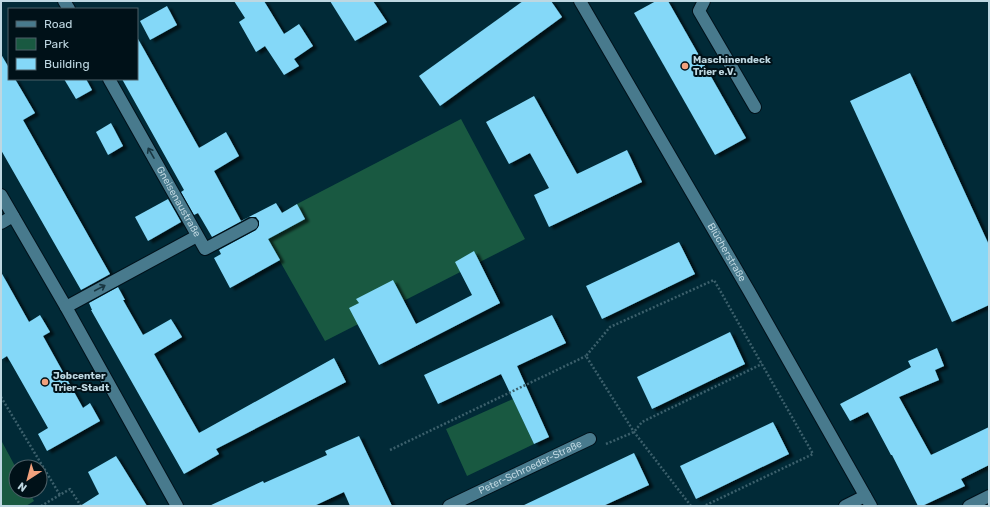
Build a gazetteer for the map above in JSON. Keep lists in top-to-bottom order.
{
  "streets": {
    "street": ["Gneisenaustraße", "Blücherstraße", "Peter-Schroeder-Straße"]
  },
  "places": ["Maschinendeck Trier e.V.", "Jobcenter Trier-Stadt"],
  "legend": ["Road", "Park", "Building"],
  "north": "bottom left"
}
